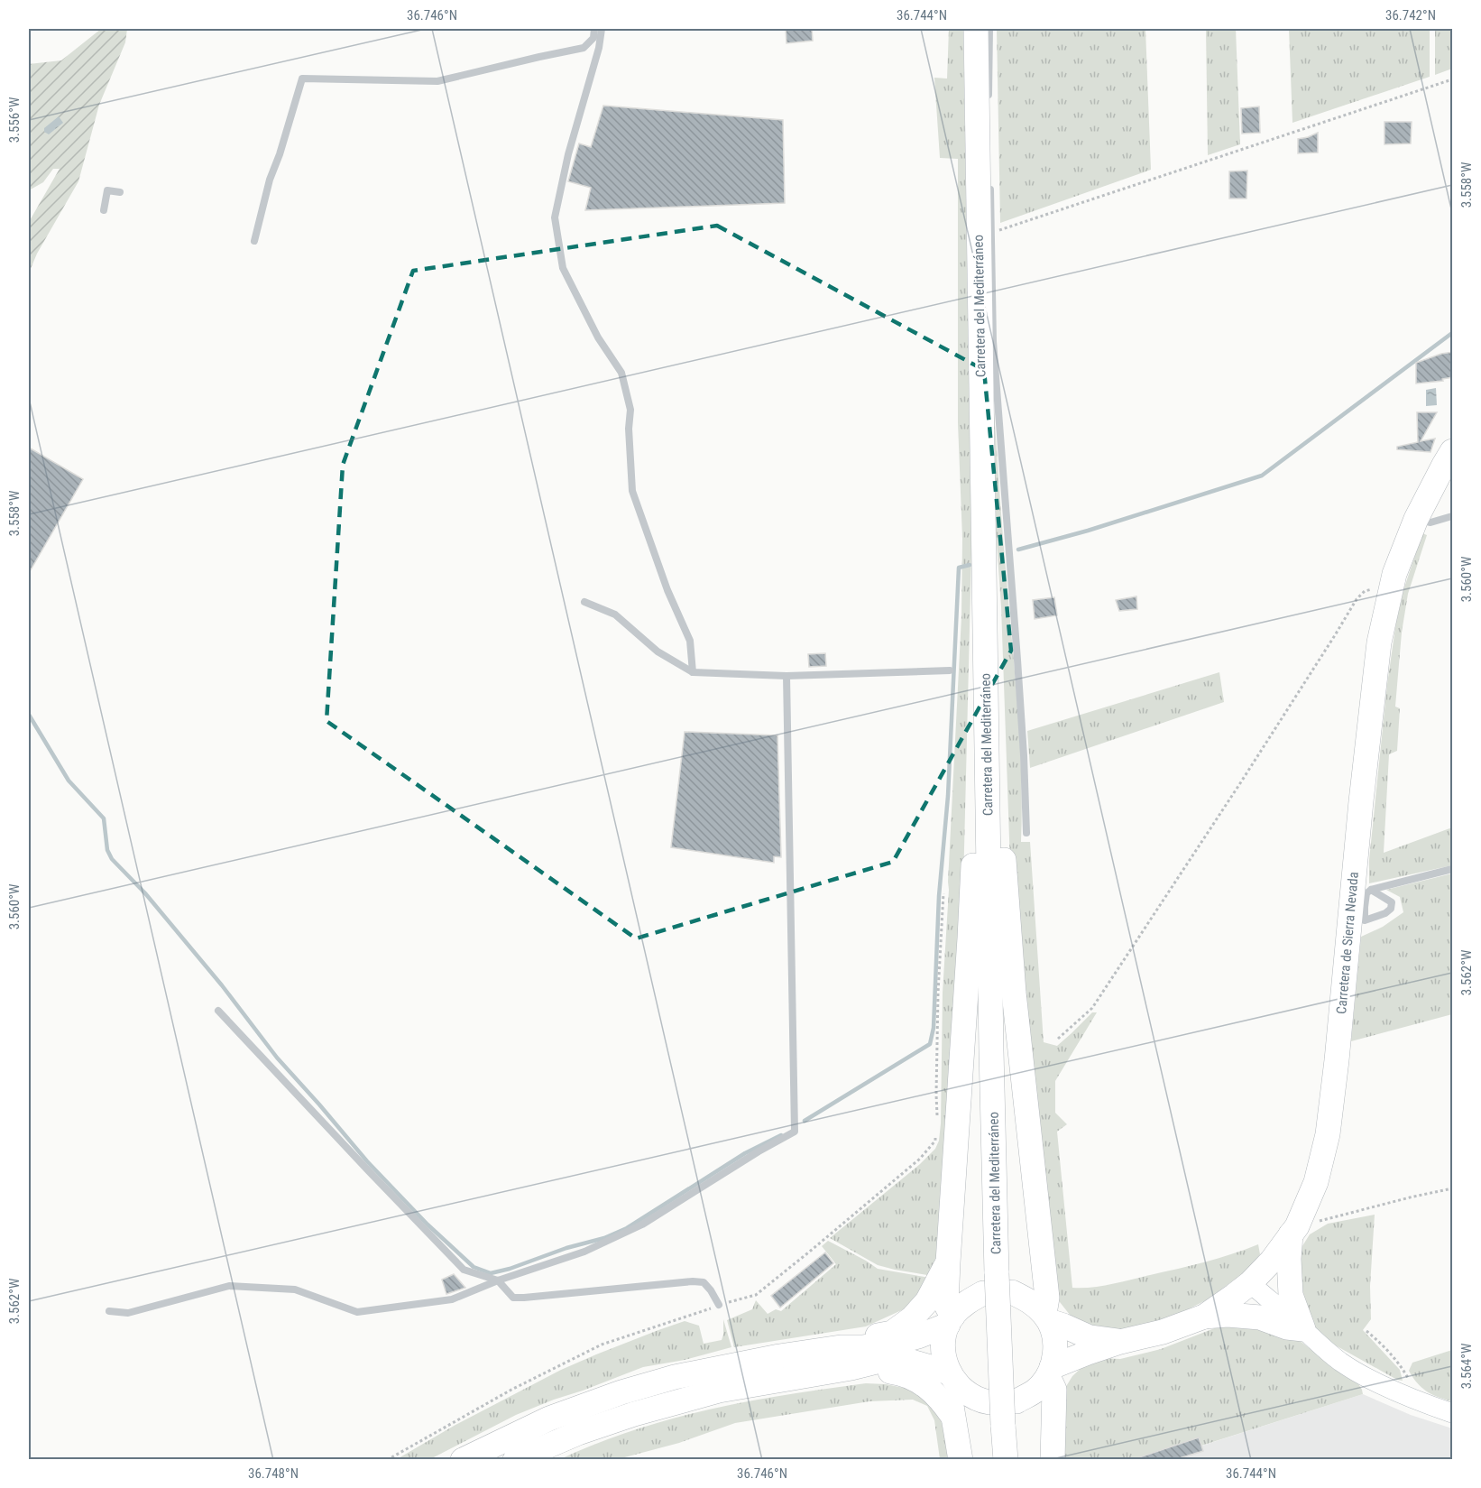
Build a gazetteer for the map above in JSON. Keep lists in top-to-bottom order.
{
  "streets": {
    "highway": ["Carretera del Mediterráneo", "Carretera de Sierra Nevada"]
  },
  "coordinates": [
    "36.746°N",
    "36.744°N",
    "36.742°N",
    "3.556°W",
    "3.558°W",
    "3.560°W",
    "3.562°W",
    "3.564°W",
    "36.748°N"
  ]
}
